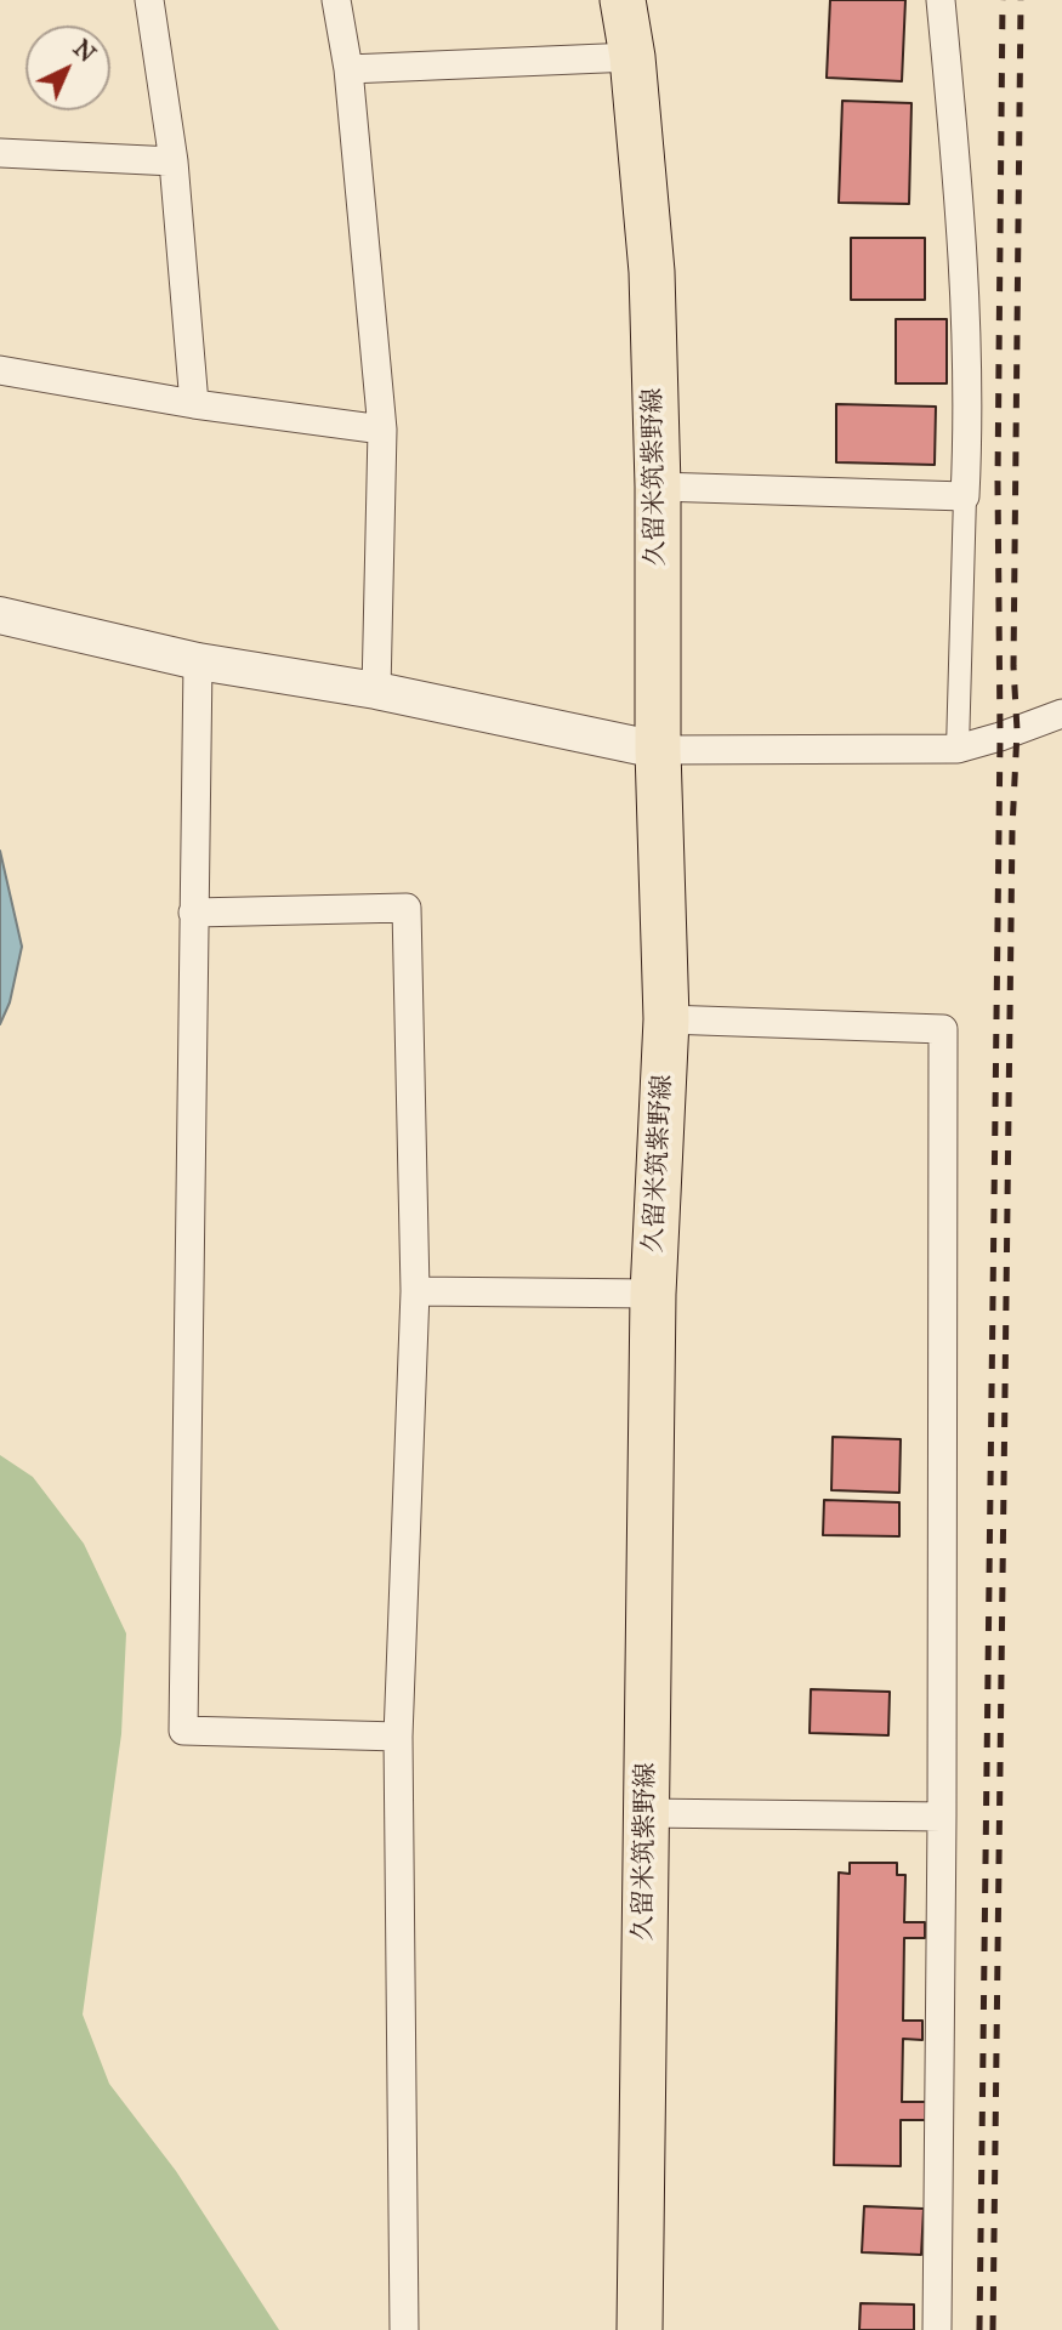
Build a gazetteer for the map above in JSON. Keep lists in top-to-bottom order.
{
  "streets": {
    "main road": ["久留米筑紫野線"]
  },
  "north": "top right"
}
